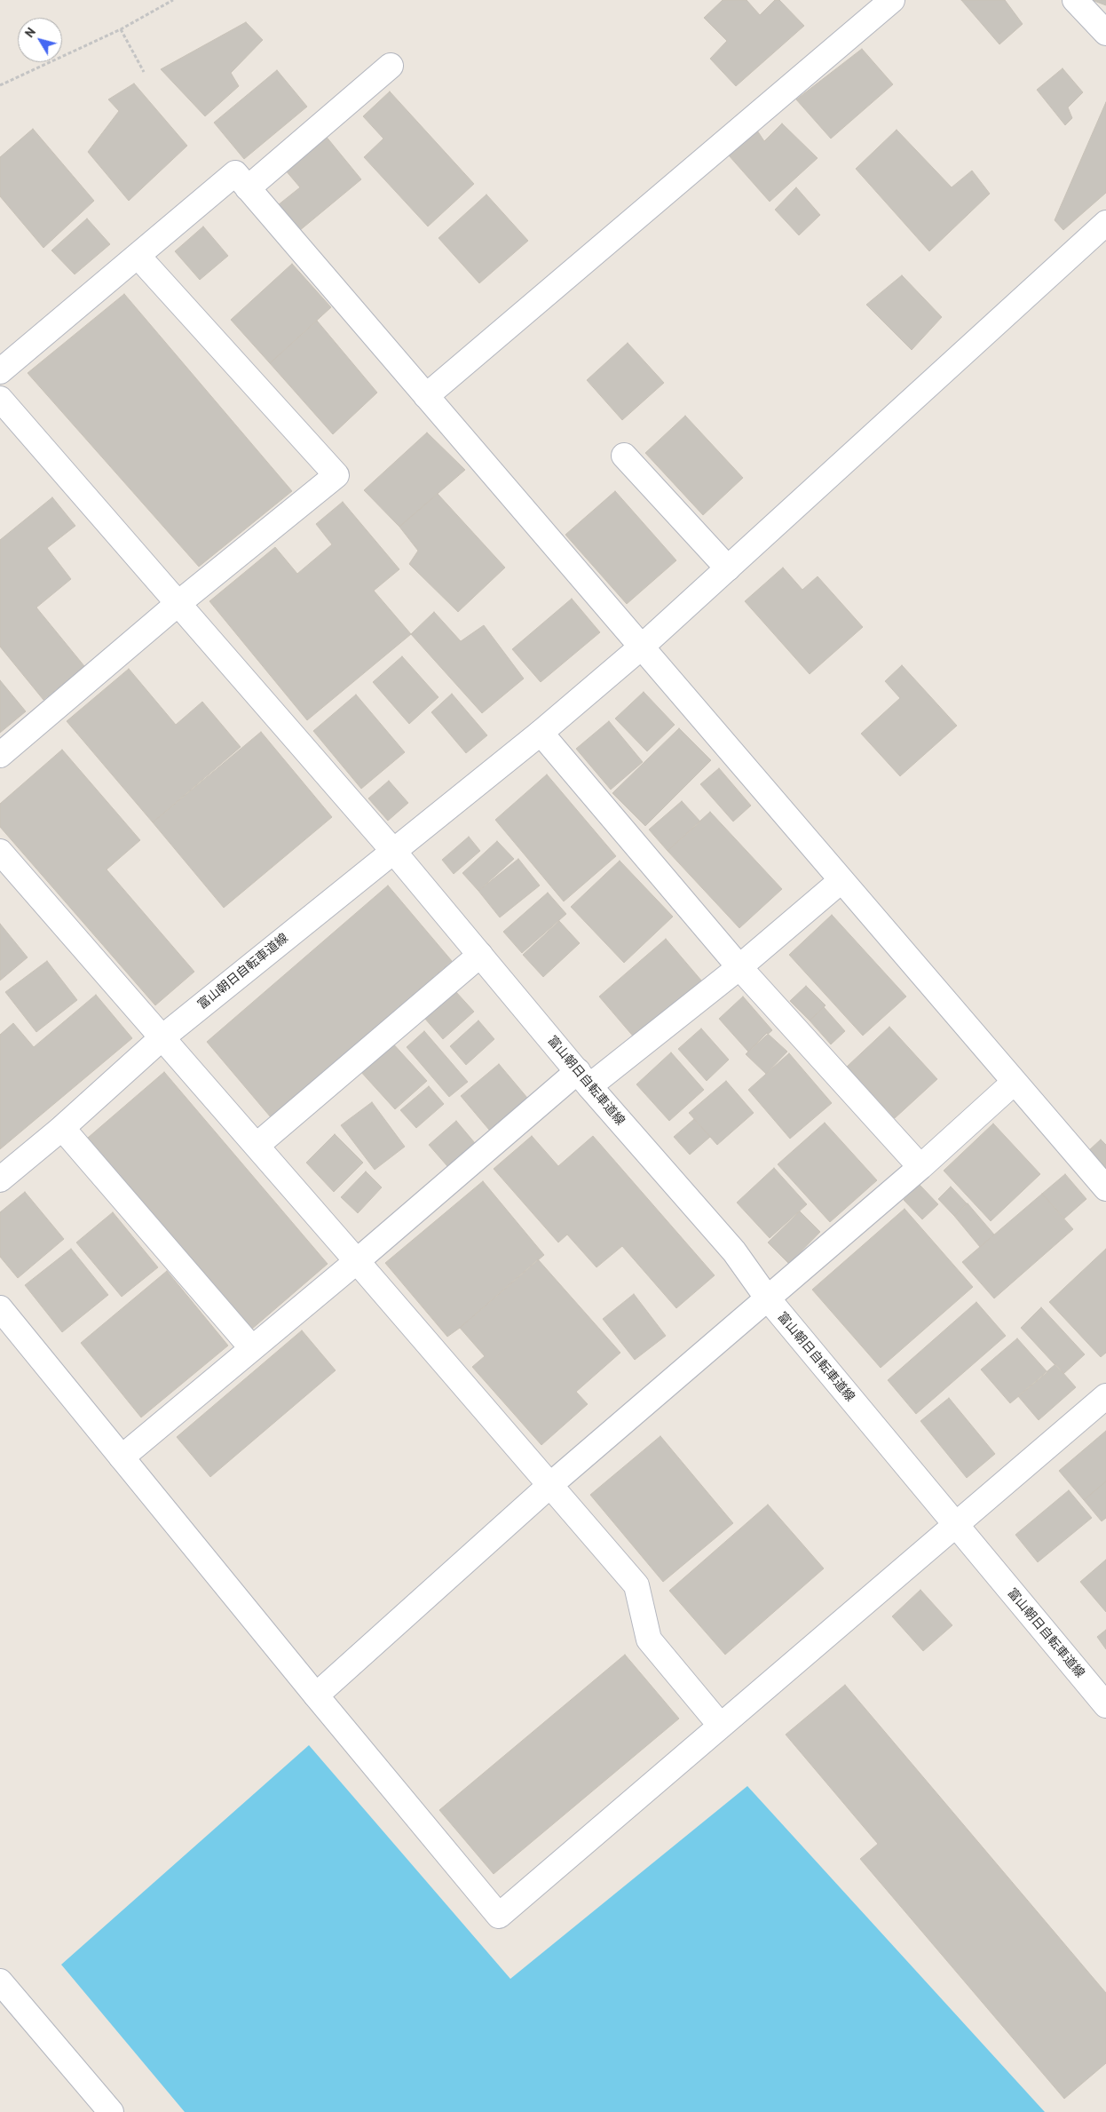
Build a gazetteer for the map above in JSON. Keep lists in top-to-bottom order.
{
  "streets": {
    "street": ["富山朝日自転車道線"]
  },
  "north": "top left"
}
